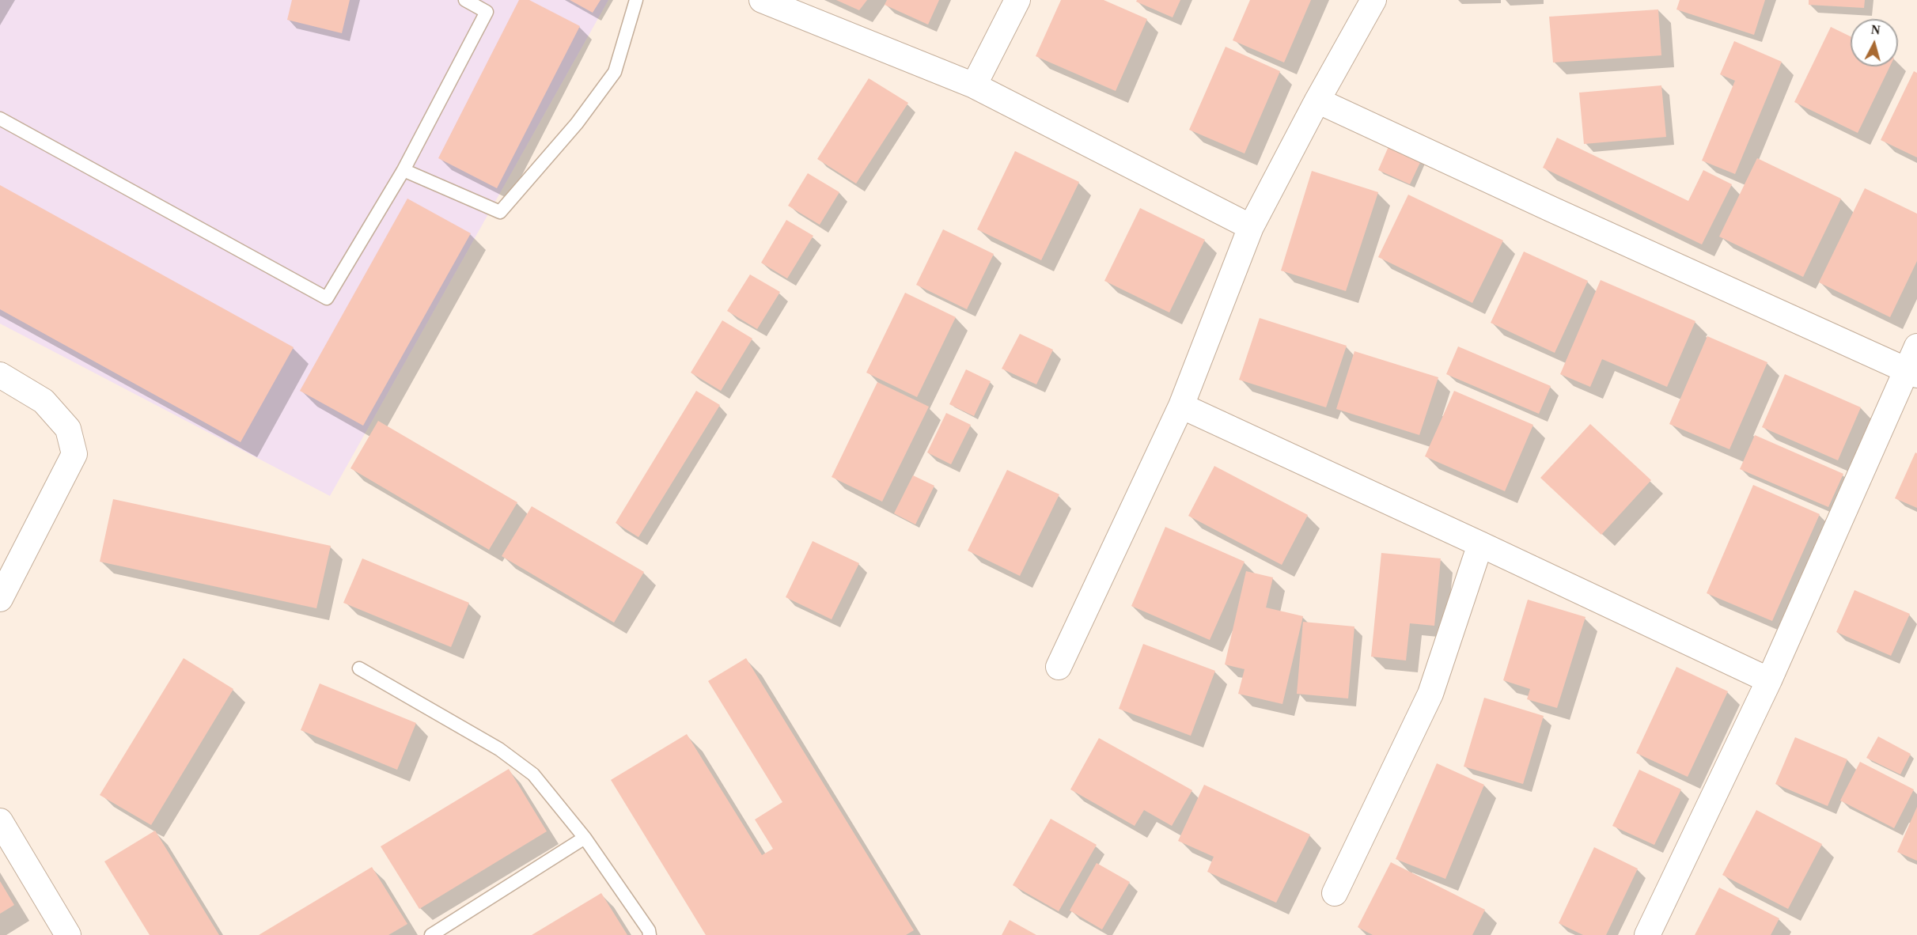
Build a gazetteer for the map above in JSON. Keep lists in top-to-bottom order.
{
  "north": "top"
}
